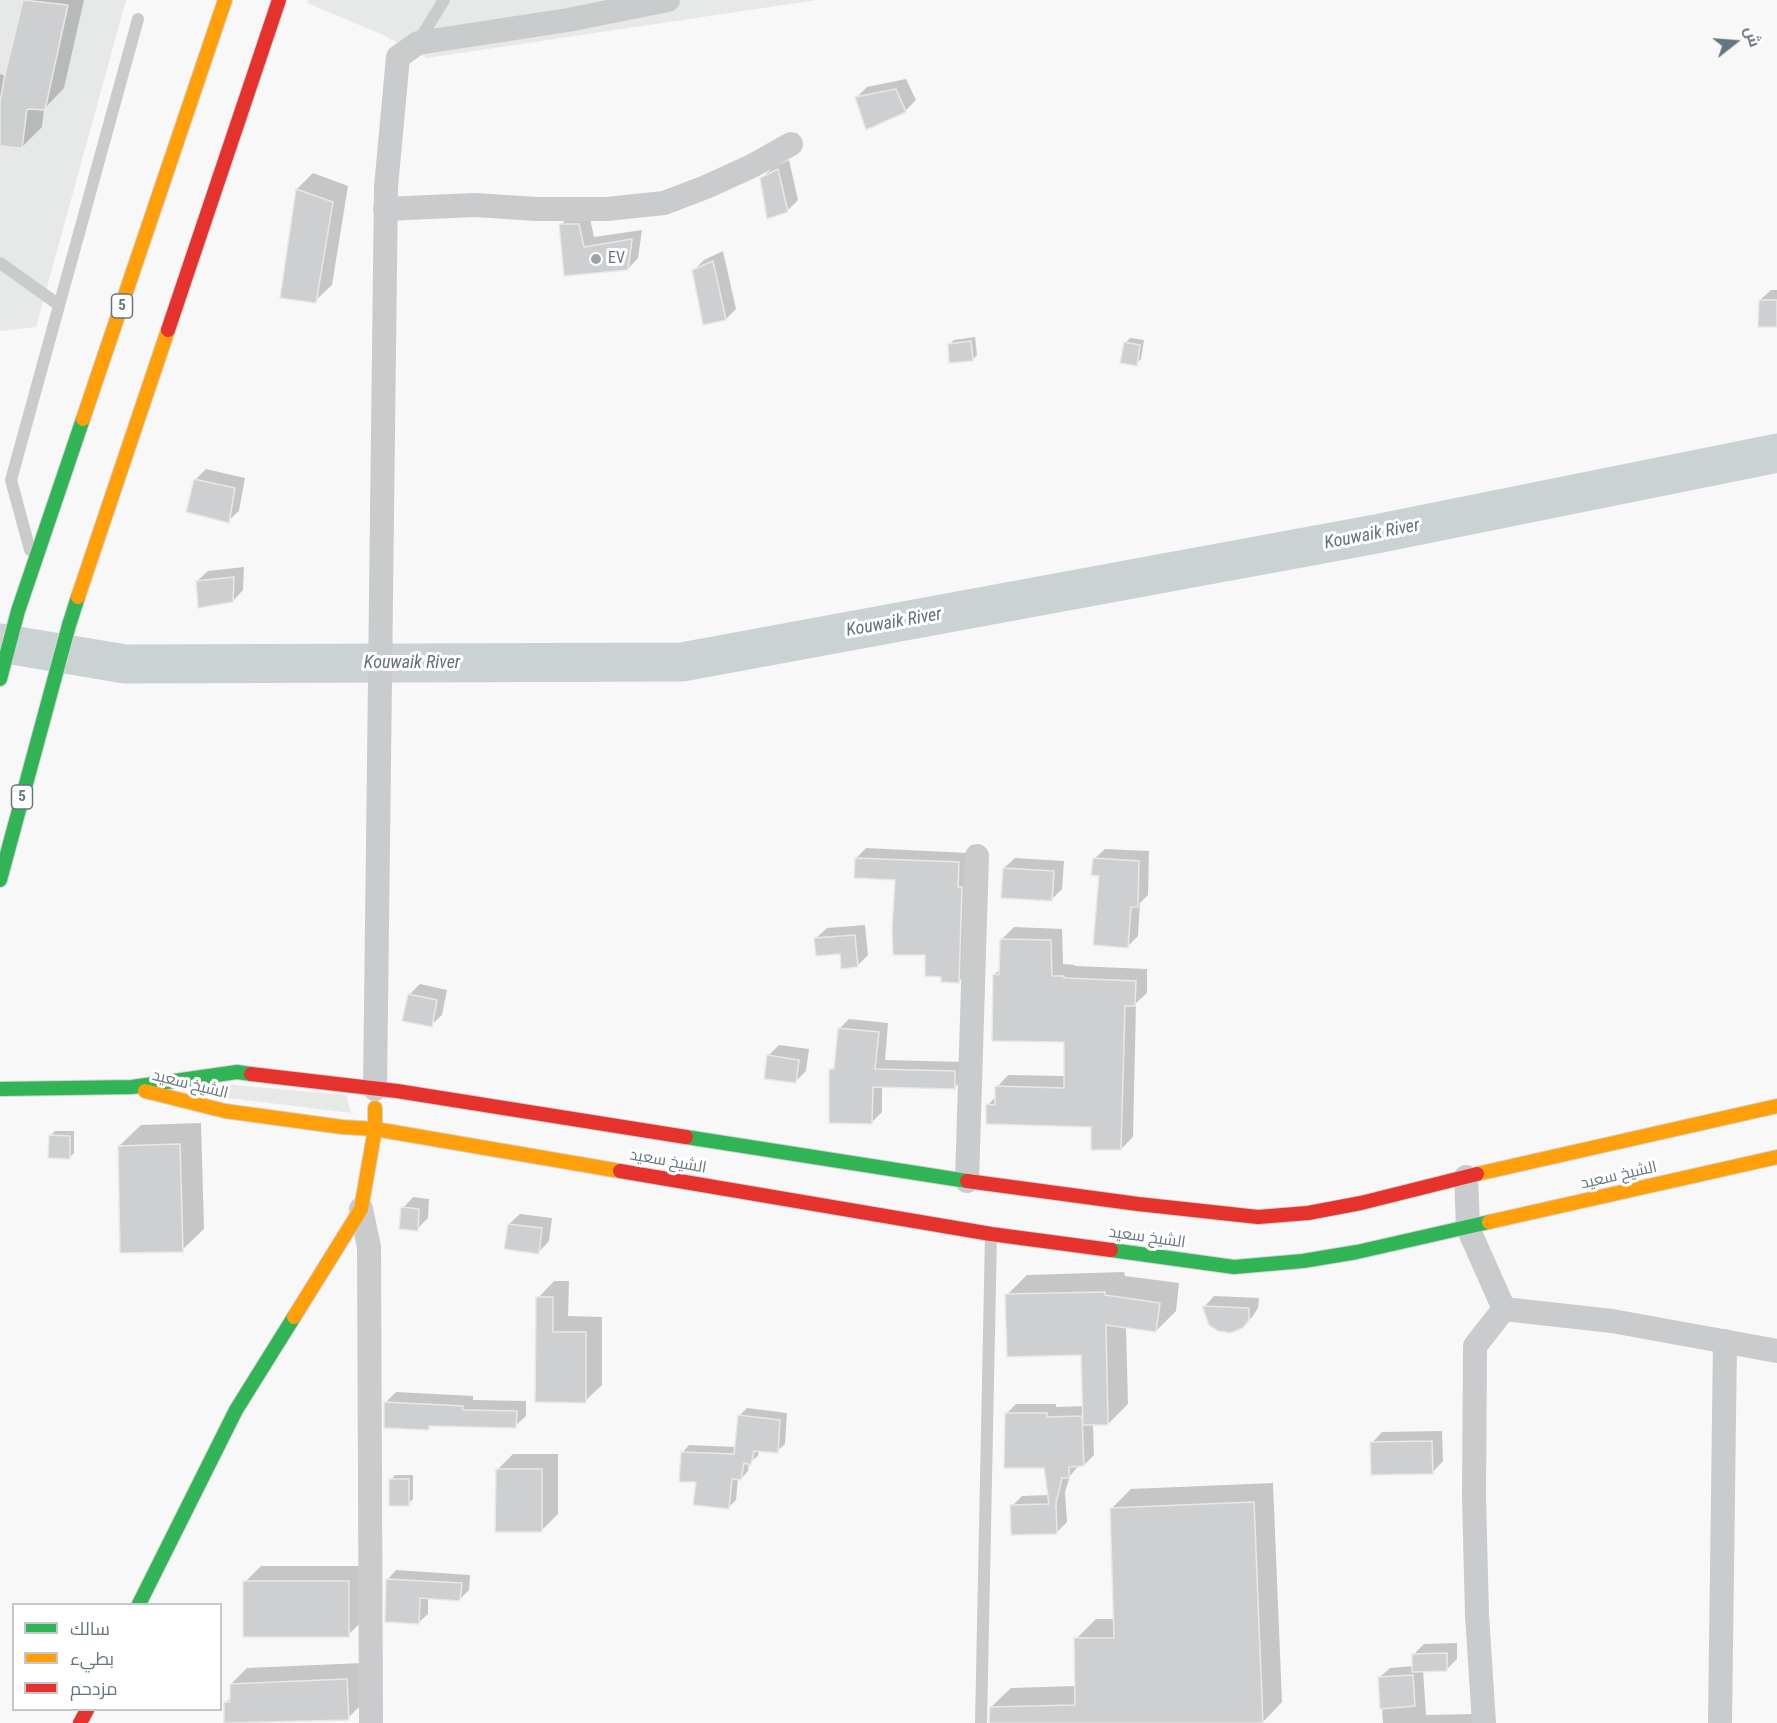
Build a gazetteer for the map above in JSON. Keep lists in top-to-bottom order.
{
  "streets": {
    "main road": ["5", "الشيخ سعيد"]
  },
  "water": ["Kouwaik River"],
  "places": ["EV"],
  "legend": ["سالك", "بطيء", "مزدحم"],
  "north": "right"
}
